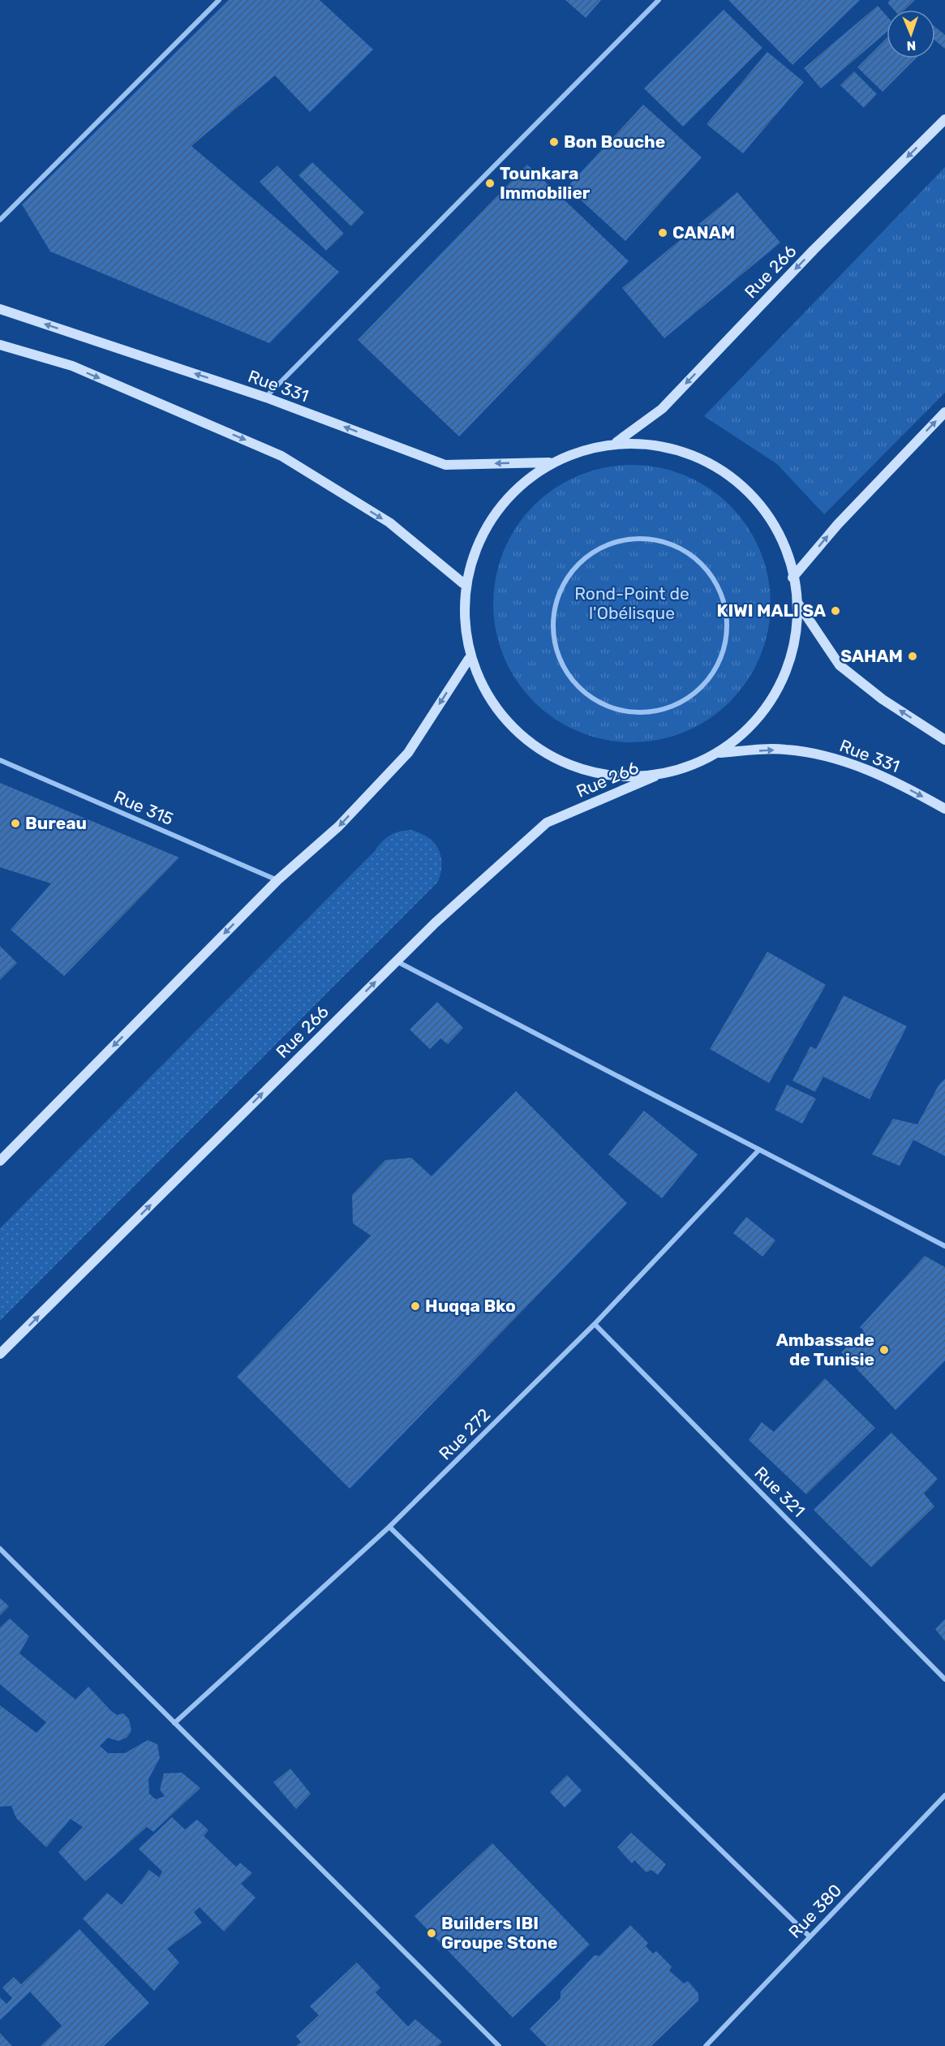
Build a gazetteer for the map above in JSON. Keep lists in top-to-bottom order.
{
  "streets": {
    "main road": ["Rue 266", "Rue 331"],
    "street": [
      "Rue 315",
      "Rue 272",
      "Rue 321",
      "Rue 380"
    ]
  },
  "crossings": [
    ["Rue 272", "Rue 321"]
  ],
  "parks": ["Rond-Point de l'Obélisque"],
  "places": [
    "Bon Bouche",
    "Tounkara Immobilier",
    "CANAM",
    "KIWI MALI SA",
    "SAHAM",
    "Bureau",
    "Huqqa Bko",
    "Ambassade de Tunisie",
    "Builders IBI Groupe Stone"
  ],
  "north": "bottom"
}
